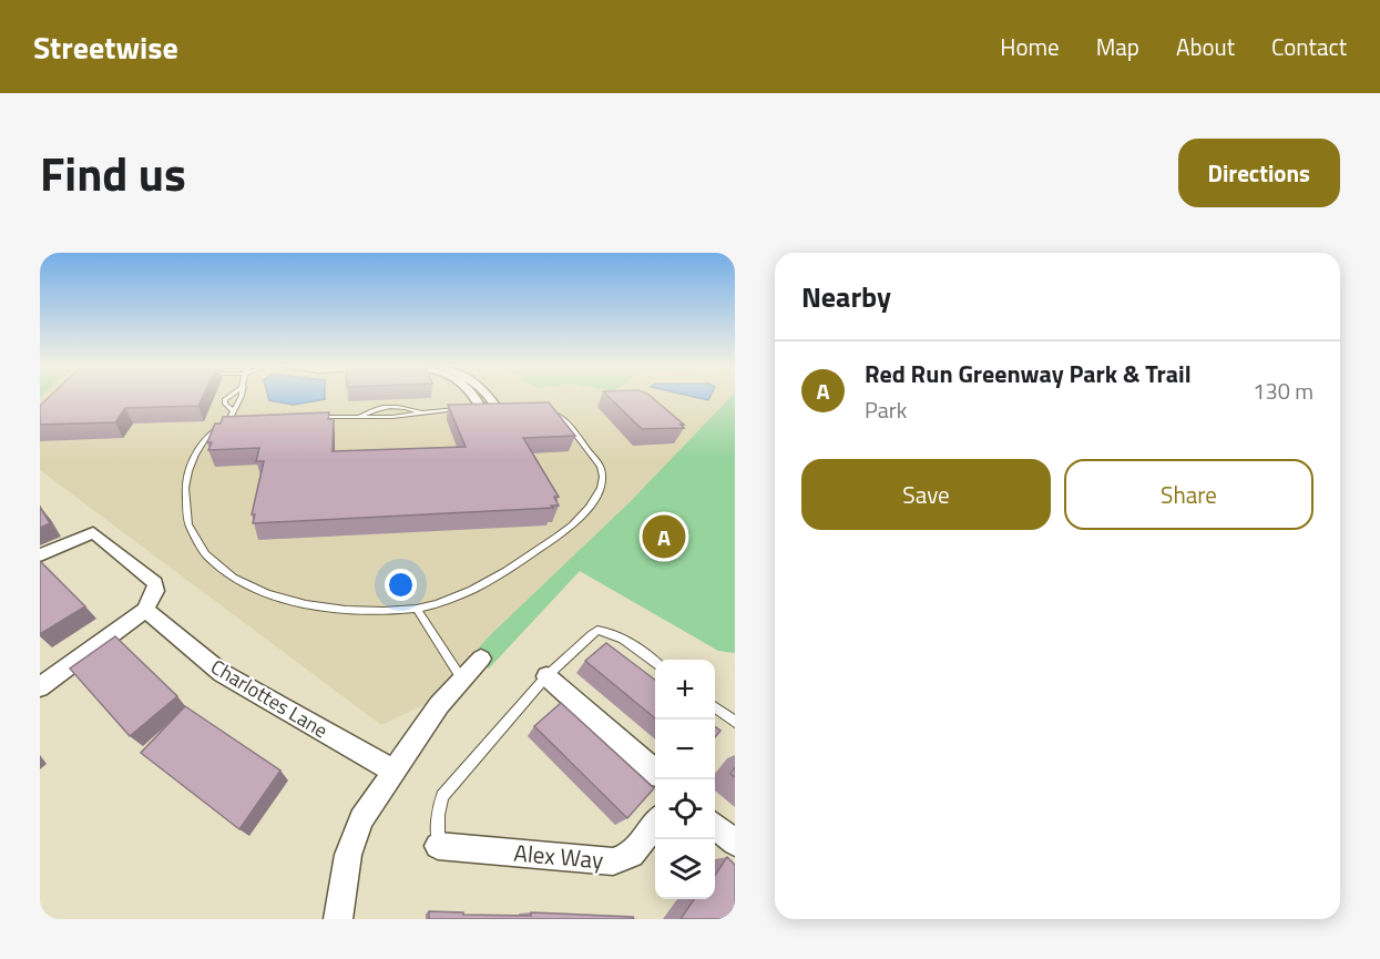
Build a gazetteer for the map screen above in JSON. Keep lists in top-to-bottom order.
{
  "streets": {
    "street": ["Charlottes Lane", "Alex Way"]
  },
  "page": {
    "header": "Streetwise",
    "nav": [
      "Home",
      "Map",
      "About",
      "Contact"
    ],
    "title": "Find us",
    "buttons": [
      "Directions",
      ["Save", "Share"]
    ],
    "heading": "Nearby",
    "list": [
      {
        "mark": "A",
        "name": "Red Run Greenway Park & Trail",
        "note": "Park",
        "value": "130 m"
      }
    ],
    "pins": "A",
    "map_buttons": ["+", "−"]
  }
}
